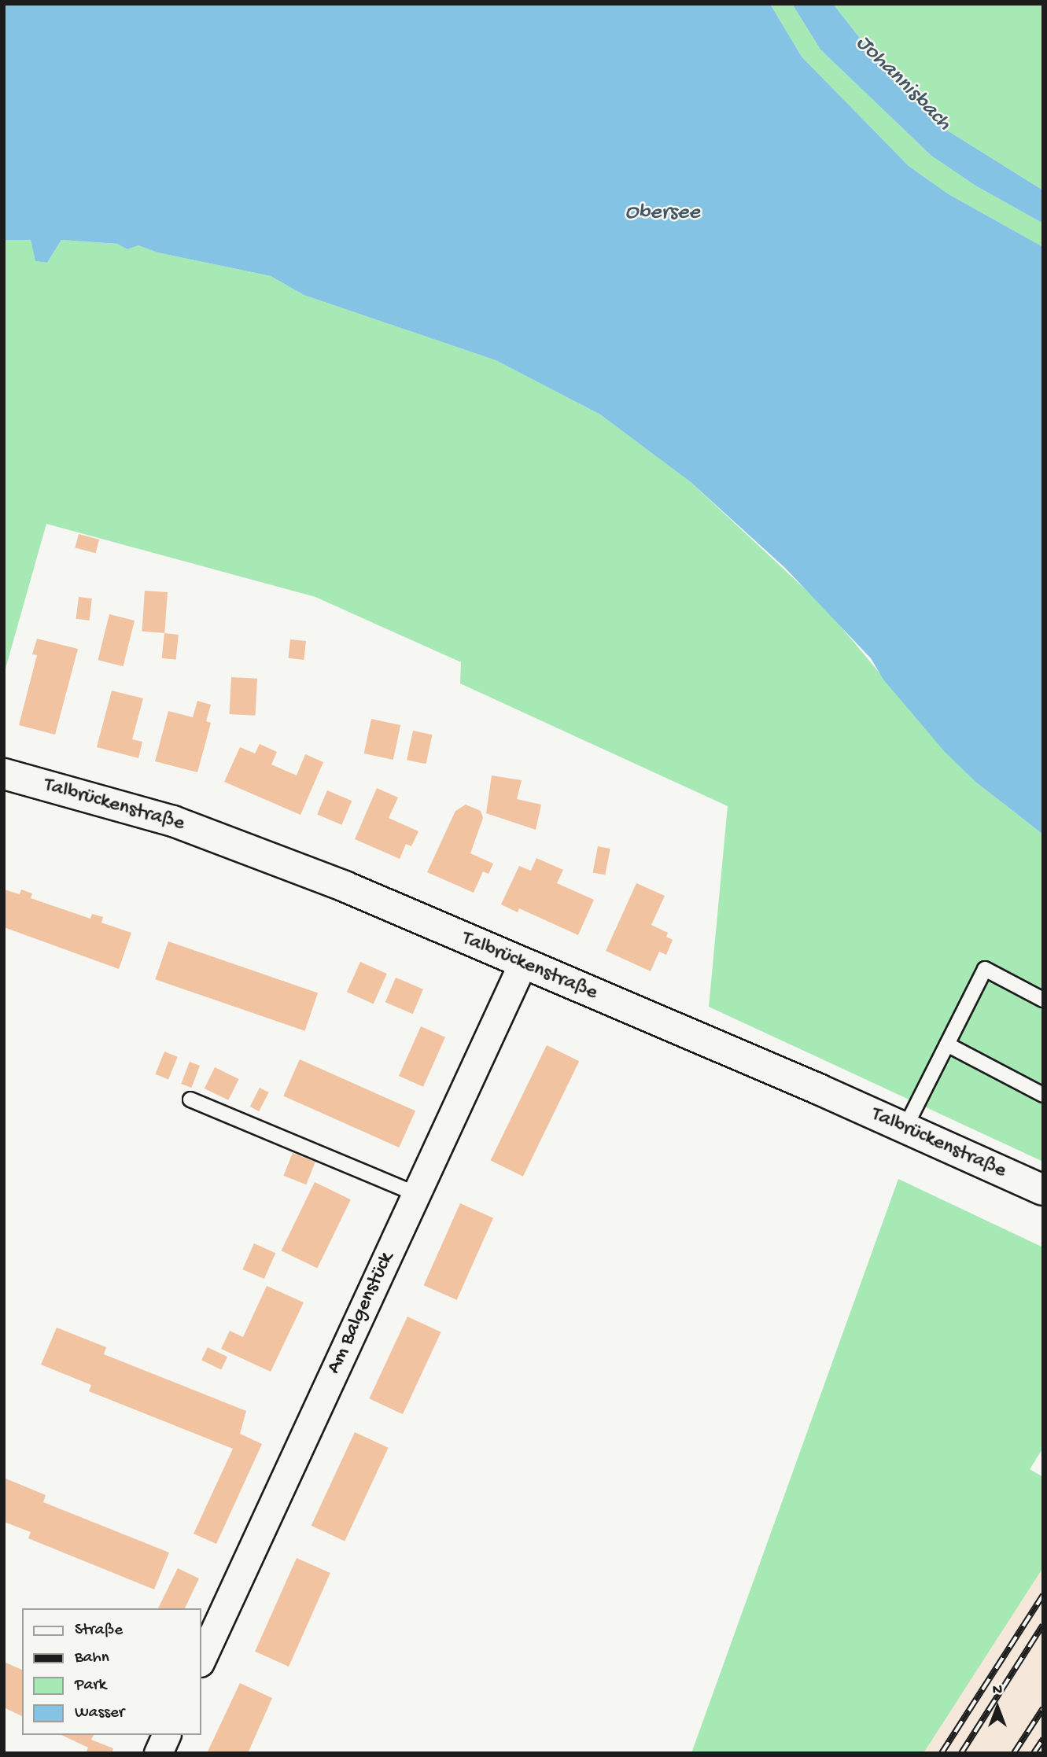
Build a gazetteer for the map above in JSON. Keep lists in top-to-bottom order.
{
  "streets": {
    "main road": ["Talbrückenstraße"],
    "street": ["Am Balgenstück"]
  },
  "crossings": [
    ["Talbrückenstraße", "Am Balgenstück"]
  ],
  "water": ["Johannisbach", "Obersee"],
  "legend": [
    "Straße",
    "Bahn",
    "Park",
    "Wasser"
  ],
  "north": "top"
}
